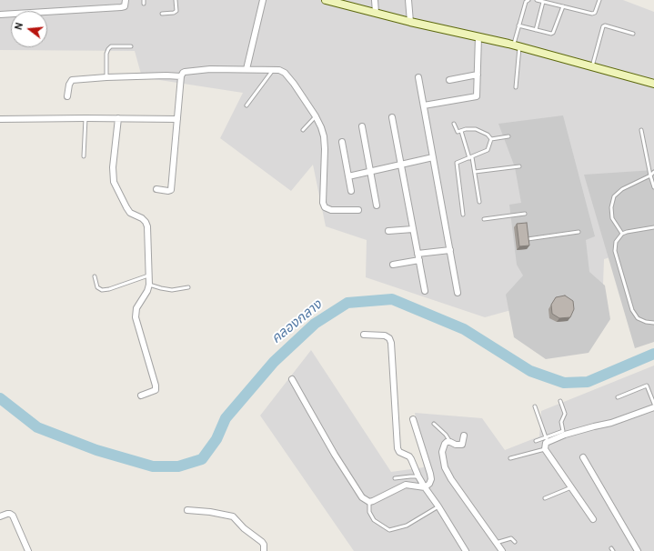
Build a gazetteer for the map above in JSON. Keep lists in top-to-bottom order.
{
  "water": ["คลองกลาง"],
  "north": "left"
}
